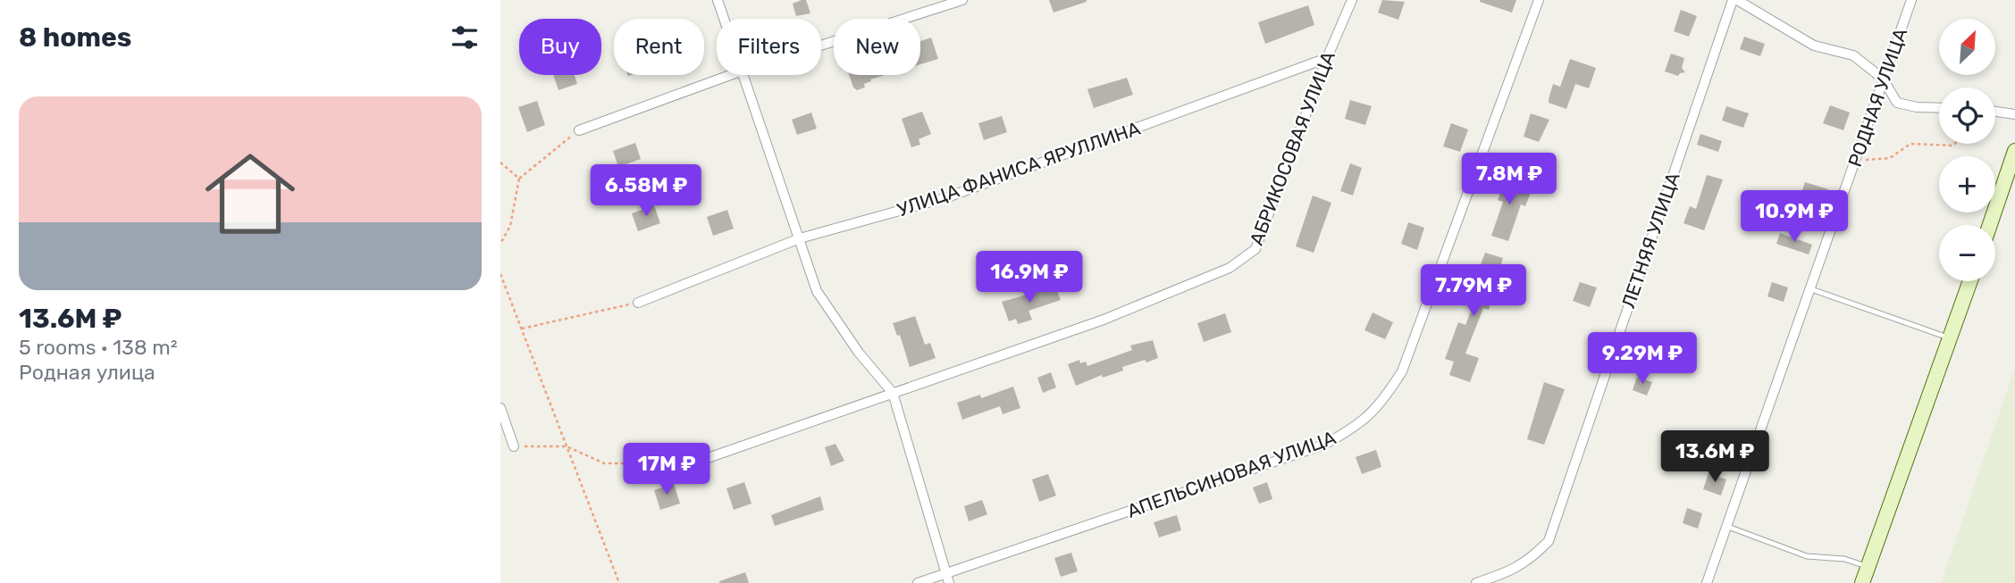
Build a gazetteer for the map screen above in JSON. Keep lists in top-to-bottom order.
{
  "streets": {
    "street": [
      "РОДНАЯ УЛИЦА",
      "АБРИКОСОВАЯ УЛИЦА",
      "УЛИЦА ФАНИСА ЯРУЛЛИНА",
      "ЛЕТНЯЯ УЛИЦА",
      "АПЕЛЬСИНОВАЯ УЛИЦА"
    ]
  },
  "crossings": [
    ["АБРИКОСОВАЯ УЛИЦА", "УЛИЦА ФАНИСА ЯРУЛЛИНА"]
  ],
  "north": "top right",
  "page": {
    "heading": "8 homes",
    "map_buttons": ["+", "−"],
    "chip": [
      "Buy",
      "Rent",
      "Filters",
      "New"
    ],
    "list": [
      {
        "name": "13.6M ₽",
        "note": "5 rooms · 138 m² · Родная улица"
      }
    ],
    "price": [
      "7.8M ₽",
      "6.58M ₽",
      "10.9M ₽",
      "16.9M ₽",
      "7.79M ₽",
      "9.29M ₽",
      "13.6M ₽",
      "17M ₽"
    ]
  }
}
